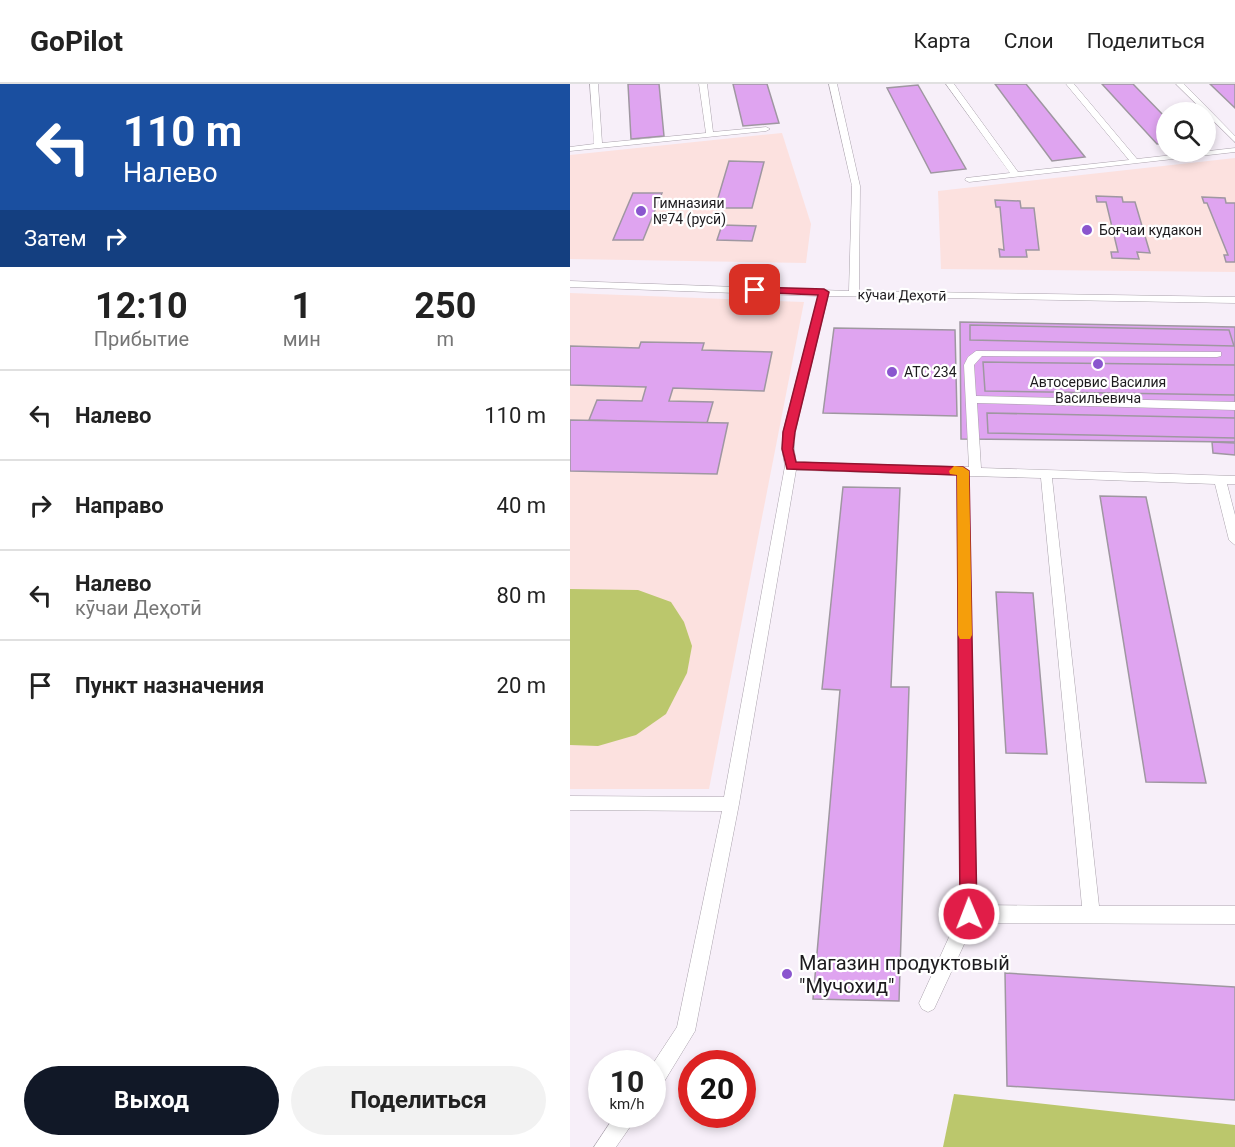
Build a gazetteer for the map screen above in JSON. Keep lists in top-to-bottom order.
{
  "streets": {
    "lane": ["кӯчаи Деҳотӣ"]
  },
  "places": [
    "Гимназияи №74 (русӣ)",
    "Боғчаи кудакон",
    "Автосервис Василия Васильевича",
    "АТС 234",
    "Магазин продуктовый \"Мучохид\""
  ],
  "page": {
    "header": "GoPilot",
    "nav": ["Карта", "Слои", "Поделиться"],
    "turn": ["110 m", "Налево"],
    "then": "Затем",
    "eta": [
      "12:10",
      "Прибытие",
      "1",
      "мин",
      "250",
      "m"
    ],
    "list": [
      {
        "name": "Налево",
        "value": "110 m"
      },
      {
        "name": "Направо",
        "value": "40 m"
      },
      {
        "name": "Налево",
        "note": "кӯчаи Деҳотӣ",
        "value": "80 m"
      },
      {
        "name": "Пункт назначения",
        "value": "20 m"
      }
    ],
    "speed": "10 km/h",
    "limit": "20",
    "buttons": ["Выход", "Поделиться"]
  }
}
